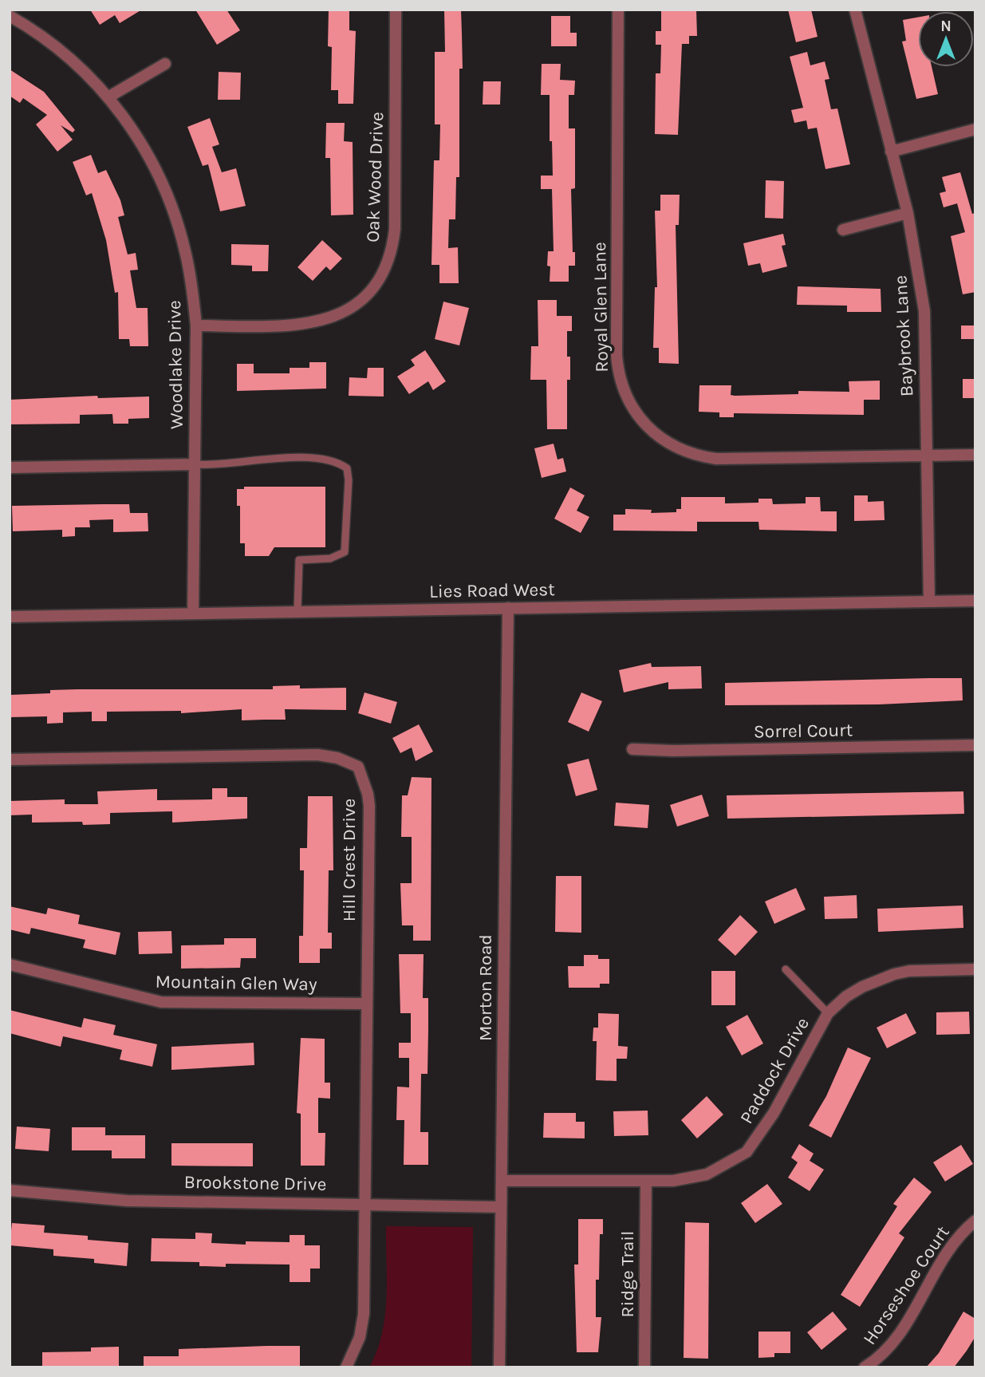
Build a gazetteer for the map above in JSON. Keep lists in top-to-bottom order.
{
  "streets": {
    "street": [
      "Oak Wood Drive",
      "Royal Glen Lane",
      "Baybrook Lane",
      "Woodlake Drive",
      "Lies Road West",
      "Sorrel Court",
      "Hill Crest Drive",
      "Mountain Glen Way",
      "Morton Road",
      "Paddock Drive",
      "Brookstone Drive",
      "Ridge Trail",
      "Horseshoe Court"
    ]
  },
  "crossings": [
    ["Oak Wood Drive", "Woodlake Drive"],
    ["Royal Glen Lane", "Baybrook Lane"],
    ["Baybrook Lane", "Lies Road West"],
    ["Woodlake Drive", "Lies Road West"],
    ["Lies Road West", "Morton Road"],
    ["Hill Crest Drive", "Mountain Glen Way"],
    ["Hill Crest Drive", "Brookstone Drive"],
    ["Morton Road", "Paddock Drive"],
    ["Morton Road", "Brookstone Drive"],
    ["Paddock Drive", "Ridge Trail"]
  ],
  "north": "top"
}
